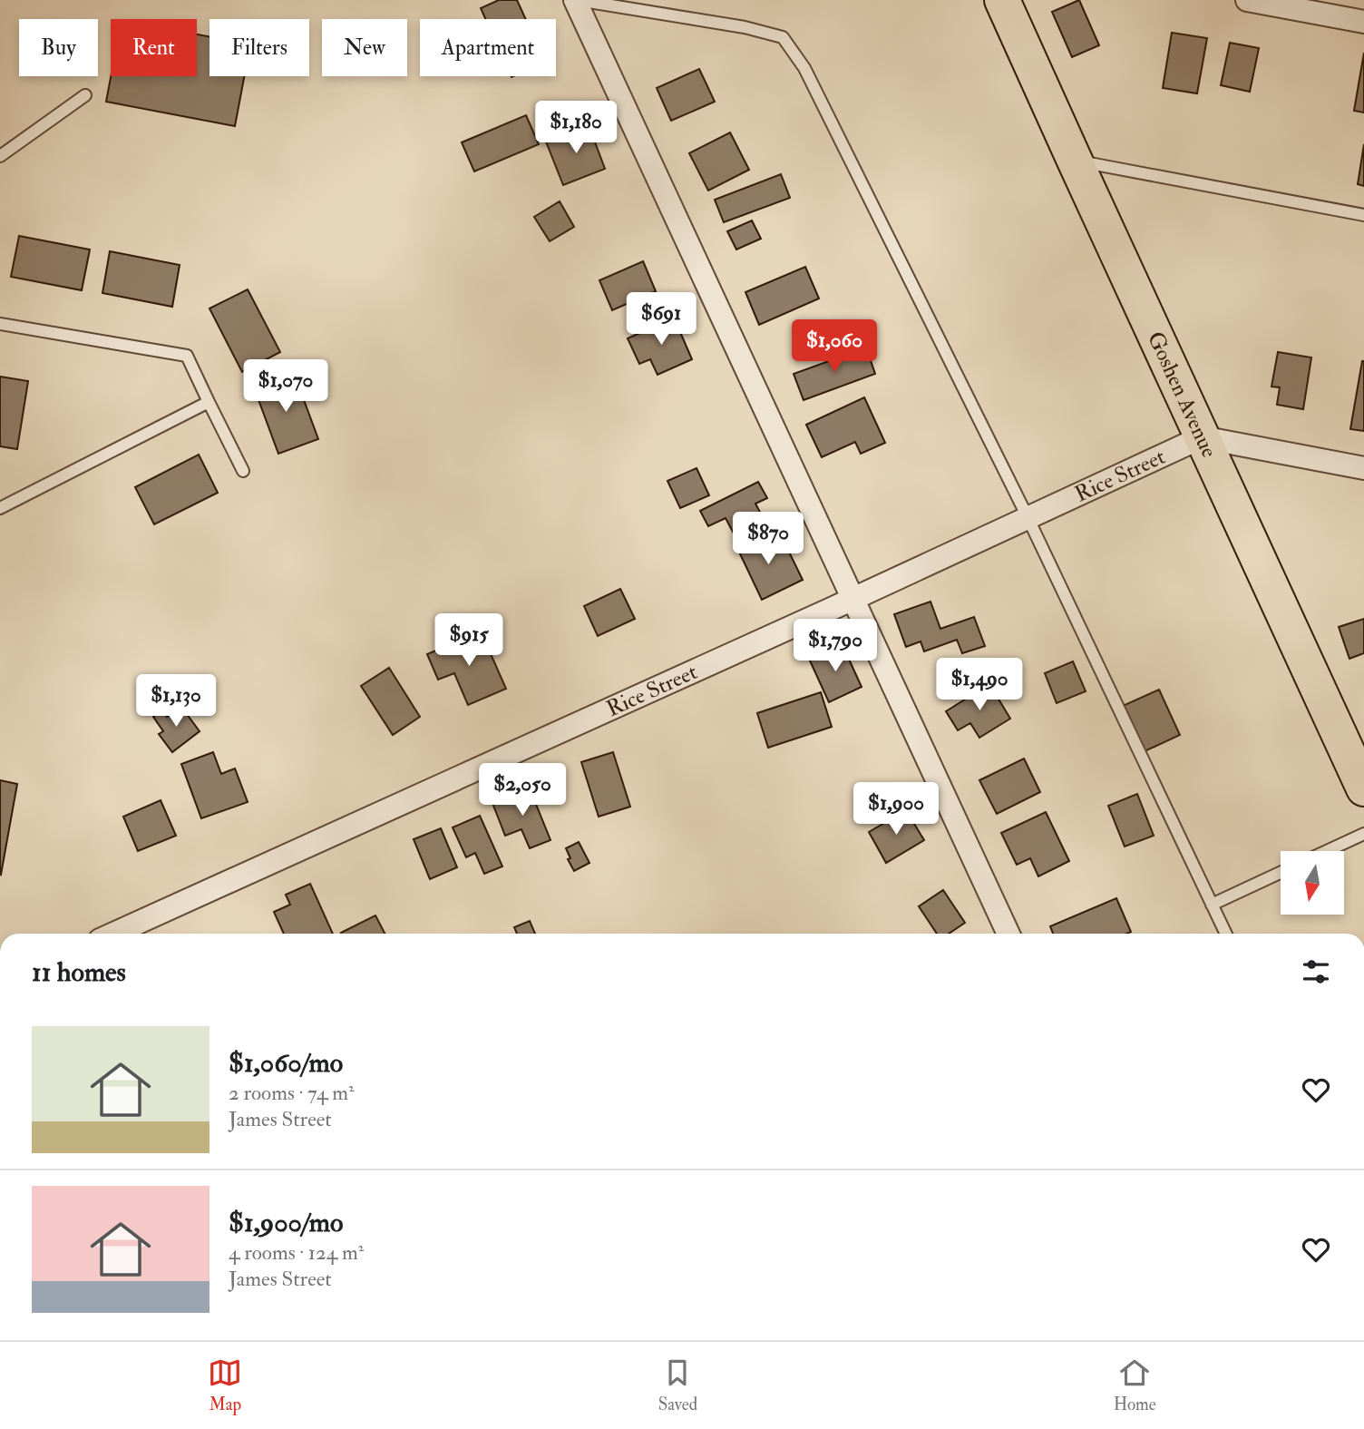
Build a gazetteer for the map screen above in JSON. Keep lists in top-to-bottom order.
{
  "streets": {
    "main road": ["Goshen Avenue"],
    "street": ["Rice Street"]
  },
  "crossings": [
    ["Goshen Avenue", "Rice Street"]
  ],
  "north": "bottom",
  "page": {
    "chip": [
      "Buy",
      "Rent",
      "Filters",
      "New",
      "Apartment"
    ],
    "price": [
      "$1,180",
      "$691",
      "$1,060",
      "$1,070",
      "$870",
      "$915",
      "$1,790",
      "$1,490",
      "$1,130",
      "$2,050",
      "$1,900"
    ],
    "heading": "11 homes",
    "list": [
      {
        "name": "$1,060/mo",
        "note": "2 rooms · 74 m² · James Street"
      },
      {
        "name": "$1,900/mo",
        "note": "4 rooms · 124 m² · James Street"
      }
    ],
    "tabs": ["Map", "Saved", "Home"]
  }
}
